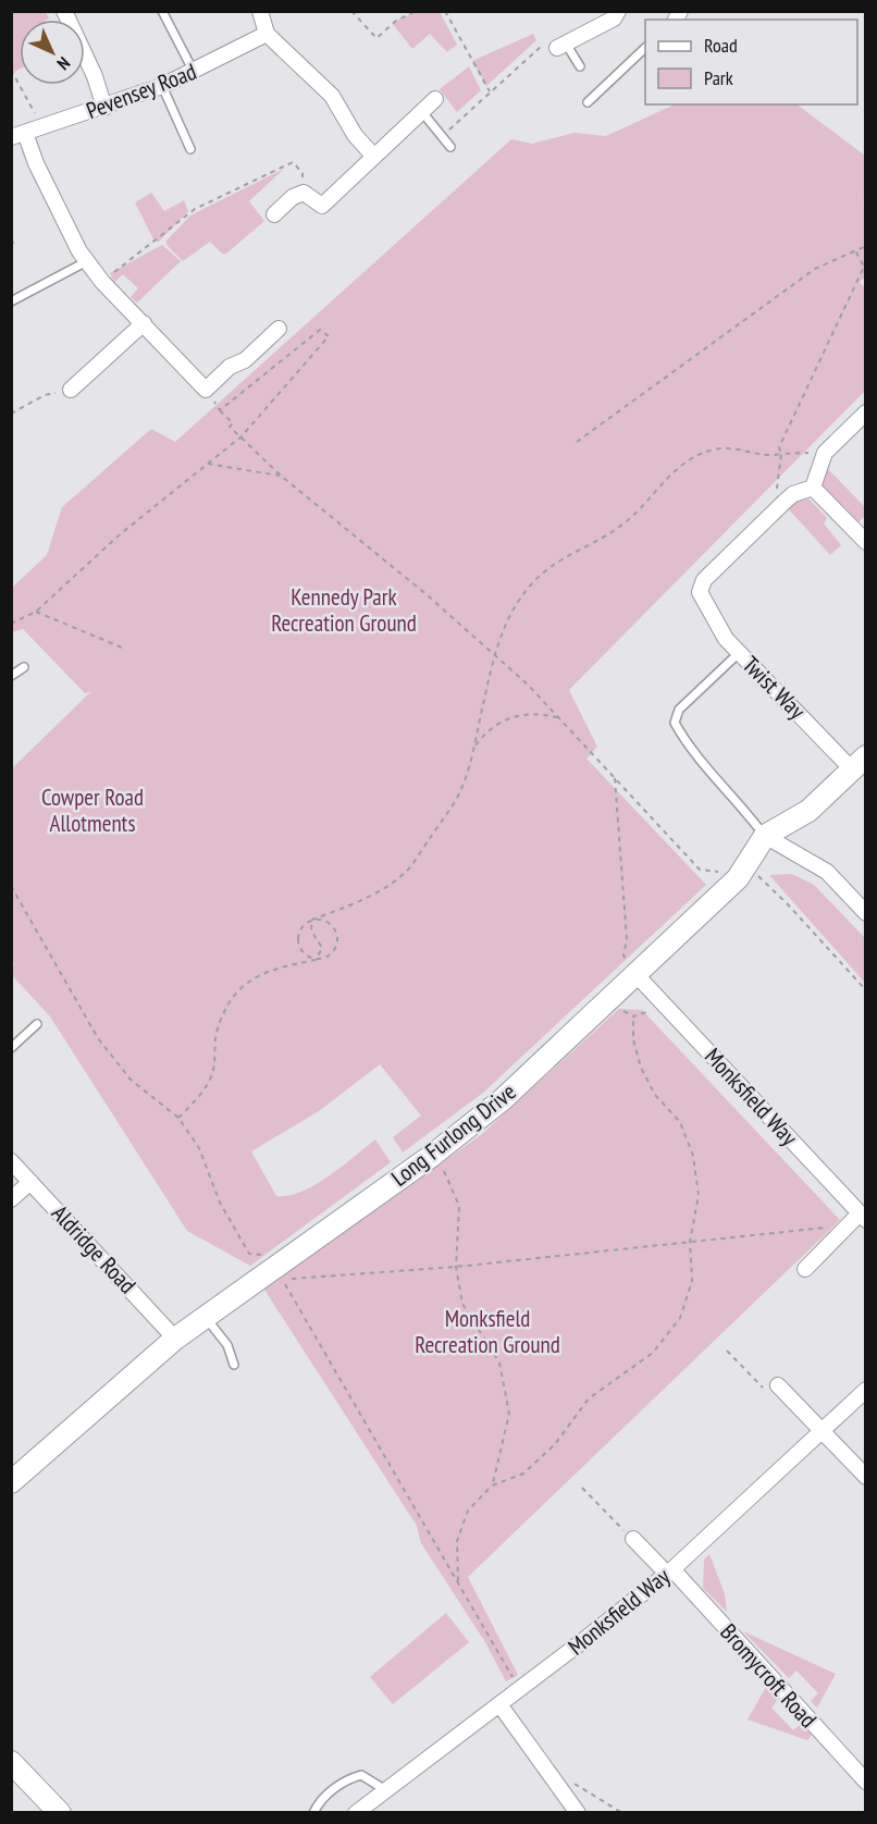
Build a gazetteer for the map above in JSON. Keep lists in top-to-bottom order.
{
  "streets": {
    "street": [
      "Pevensey Road",
      "Twist Way",
      "Monksfield Way",
      "Long Furlong Drive",
      "Aldridge Road",
      "Bromycroft Road"
    ]
  },
  "crossings": [
    ["Twist Way", "Long Furlong Drive"],
    ["Monksfield Way", "Long Furlong Drive"],
    ["Monksfield Way", "Bromycroft Road"],
    ["Long Furlong Drive", "Aldridge Road"]
  ],
  "parks": ["Kennedy Park Recreation Ground", "Cowper Road Allotments", "Monksfield Recreation Ground"],
  "legend": ["Road", "Park"],
  "north": "bottom right"
}
